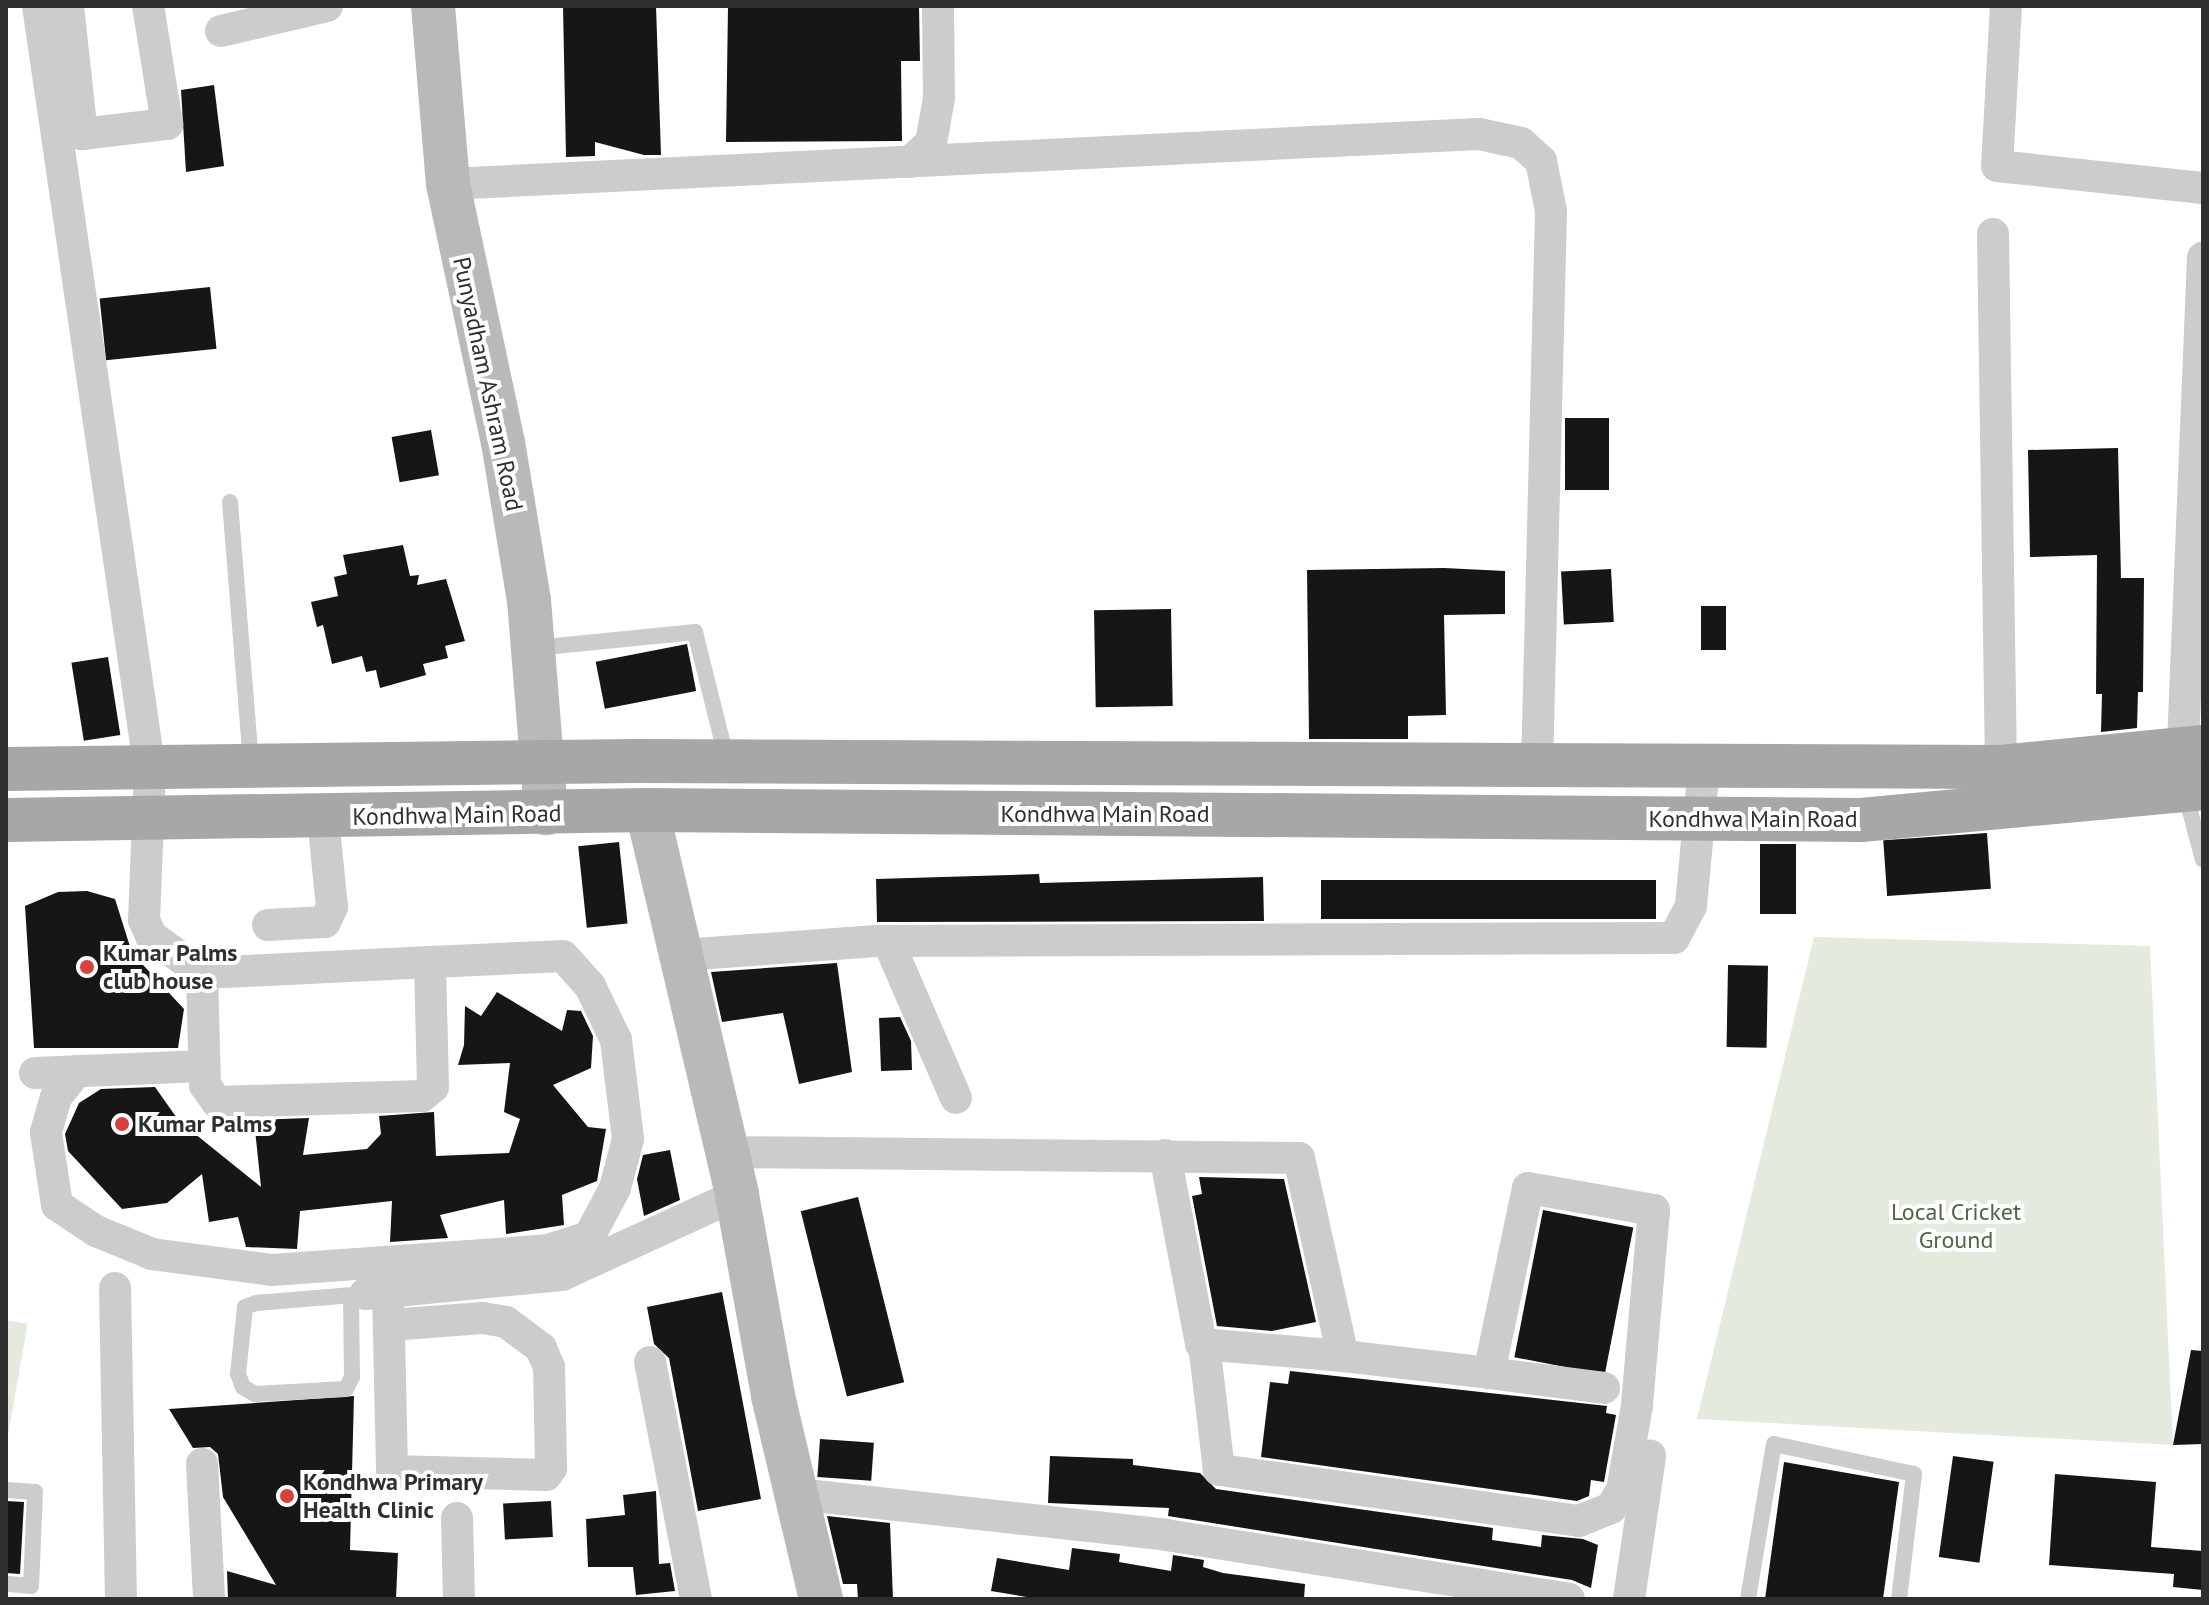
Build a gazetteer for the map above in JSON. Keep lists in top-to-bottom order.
{
  "streets": {
    "main road": ["Kondhwa Main Road"],
    "street": ["Punyadham Ashram Road"]
  },
  "crossings": [
    ["Punyadham Ashram Road", "Kondhwa Main Road"]
  ],
  "parks": ["Local Cricket Ground"],
  "places": ["Kumar Palms club house", "Kumar Palms", "Kondhwa Primary Health Clinic"]
}
